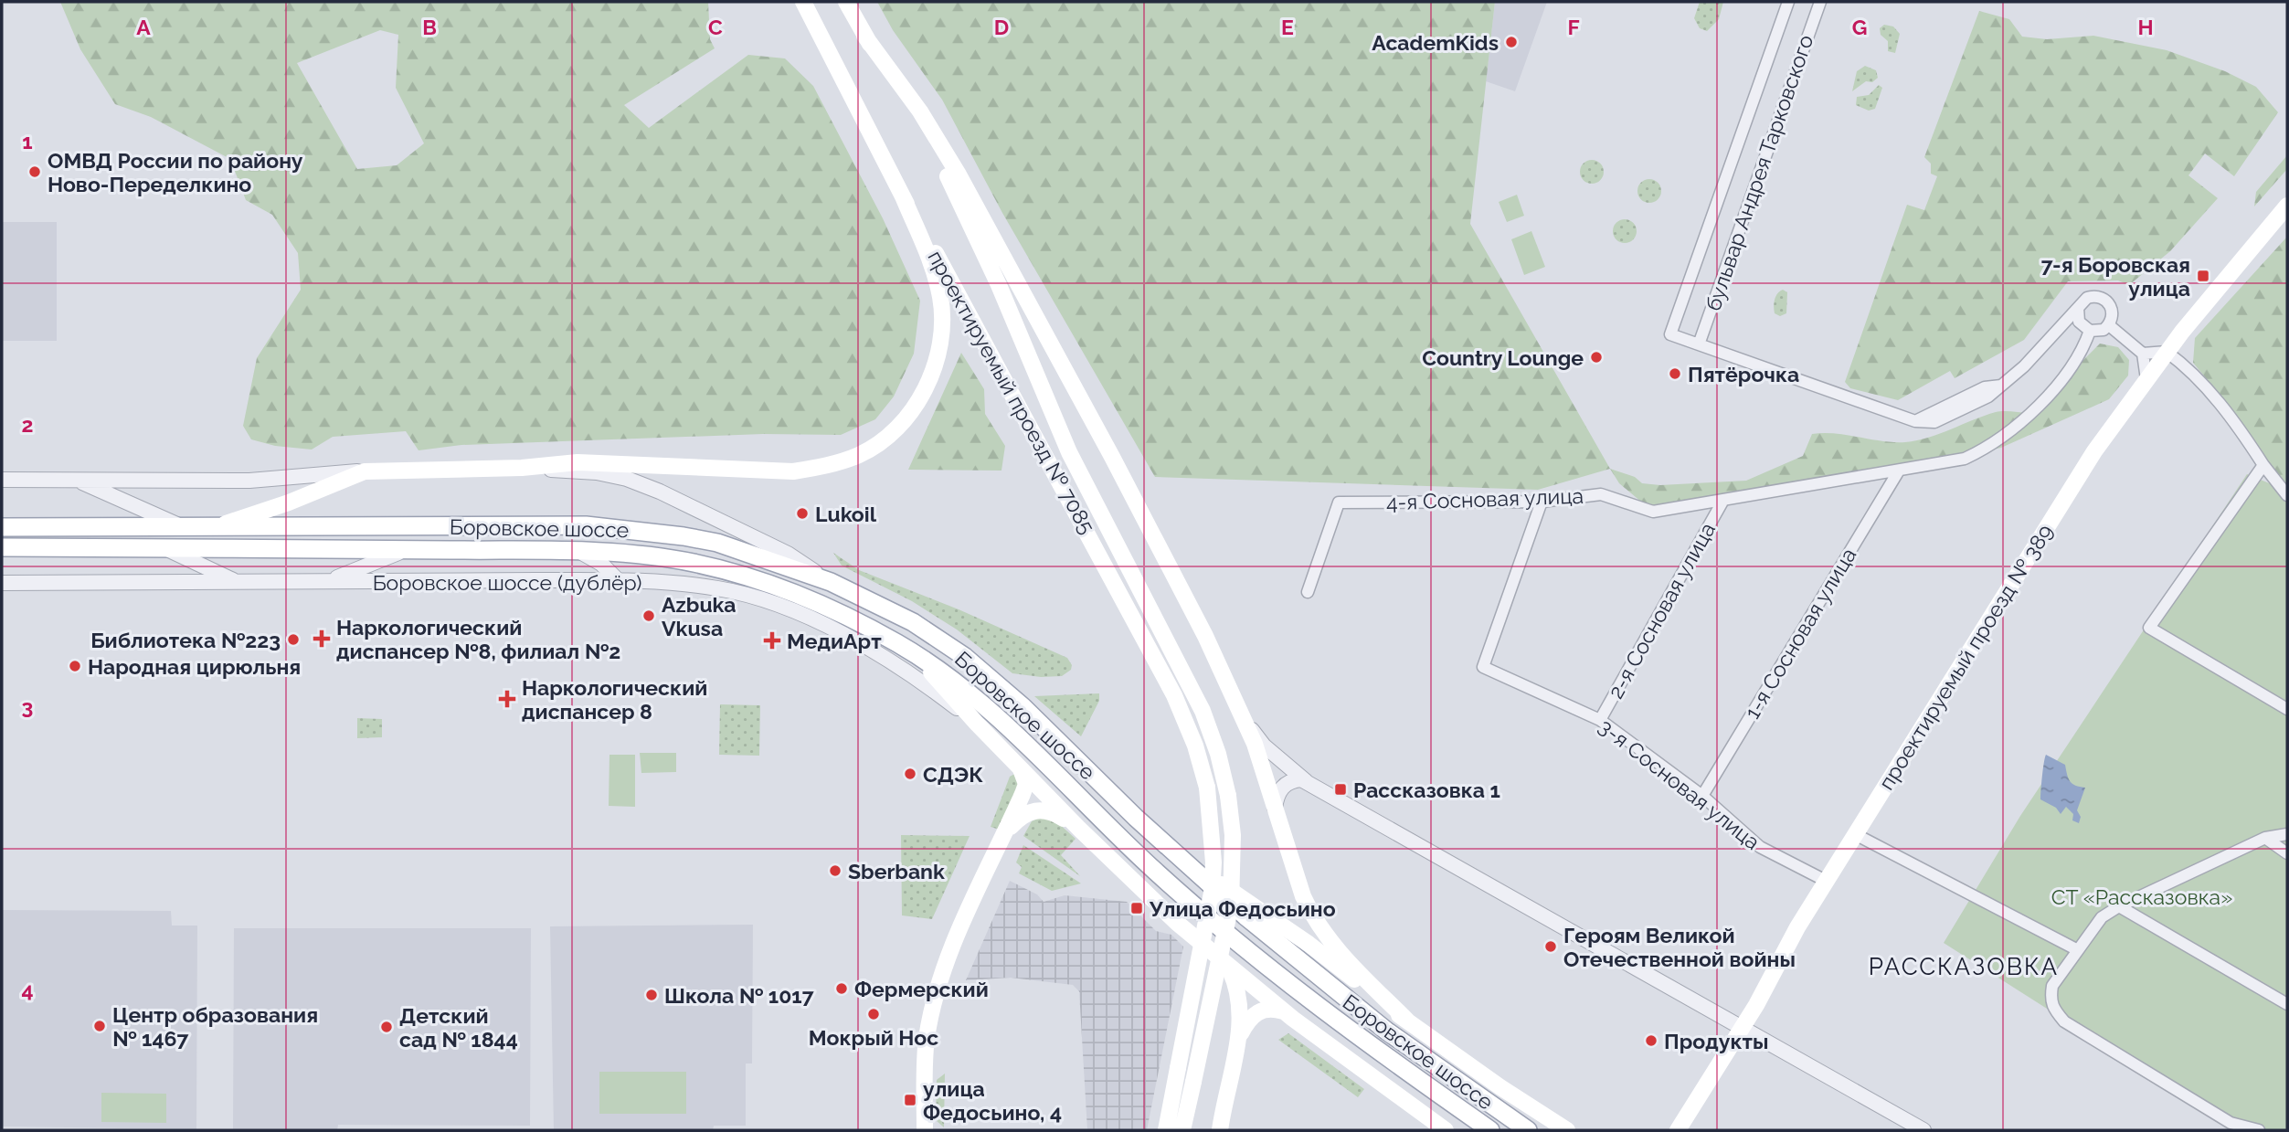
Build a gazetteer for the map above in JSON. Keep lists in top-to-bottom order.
{
  "streets": {
    "main road": ["проектируемый проезд № 7085", "Боровское шоссе", "проектируемый проезд № 389"],
    "street": [
      "бульвар Андрея Тарковского",
      "4-я Сосновая улица",
      "Боровское шоссе (дублёр)",
      "2-я Сосновая улица",
      "1-я Сосновая улица",
      "3-я Сосновая улица"
    ]
  },
  "crossings": [
    ["4-я Сосновая улица", "2-я Сосновая улица"],
    ["4-я Сосновая улица", "1-я Сосновая улица"],
    ["4-я Сосновая улица", "3-я Сосновая улица"],
    ["2-я Сосновая улица", "3-я Сосновая улица"],
    ["1-я Сосновая улица", "3-я Сосновая улица"],
    ["проектируемый проезд № 389", "3-я Сосновая улица"]
  ],
  "districts": ["РАССКАЗОВКА"],
  "parks": ["СТ «Рассказовка»"],
  "places": {
    "other": [
      "AcademKids",
      "ОМВД России по району Ново-Переделкино",
      "Country Lounge",
      "Пятёрочка",
      "Lukoil",
      "Azbuka Vkusa",
      "Библиотека №223",
      "Народная цирюльня",
      "СДЭК",
      "Sberbank",
      "Героям Великой Отечественной войны",
      "Фермерский",
      "Школа № 1017",
      "Мокрый Нос",
      "Центр образования № 1467",
      "Детский сад № 1844",
      "Продукты"
    ],
    "transit": [
      "7-я Боровская улица",
      "Рассказовка 1",
      "Улица Федосьино",
      "улица Федосьино, 4"
    ],
    "health": ["Наркологический диспансер №8, филиал №2", "МедиАрт", "Наркологический диспансер 8"]
  },
  "grid": {
    "columns": [
      "A",
      "B",
      "C",
      "D",
      "E",
      "F",
      "G",
      "H"
    ],
    "rows": [
      "1",
      "2",
      "3",
      "4"
    ]
  }
}
